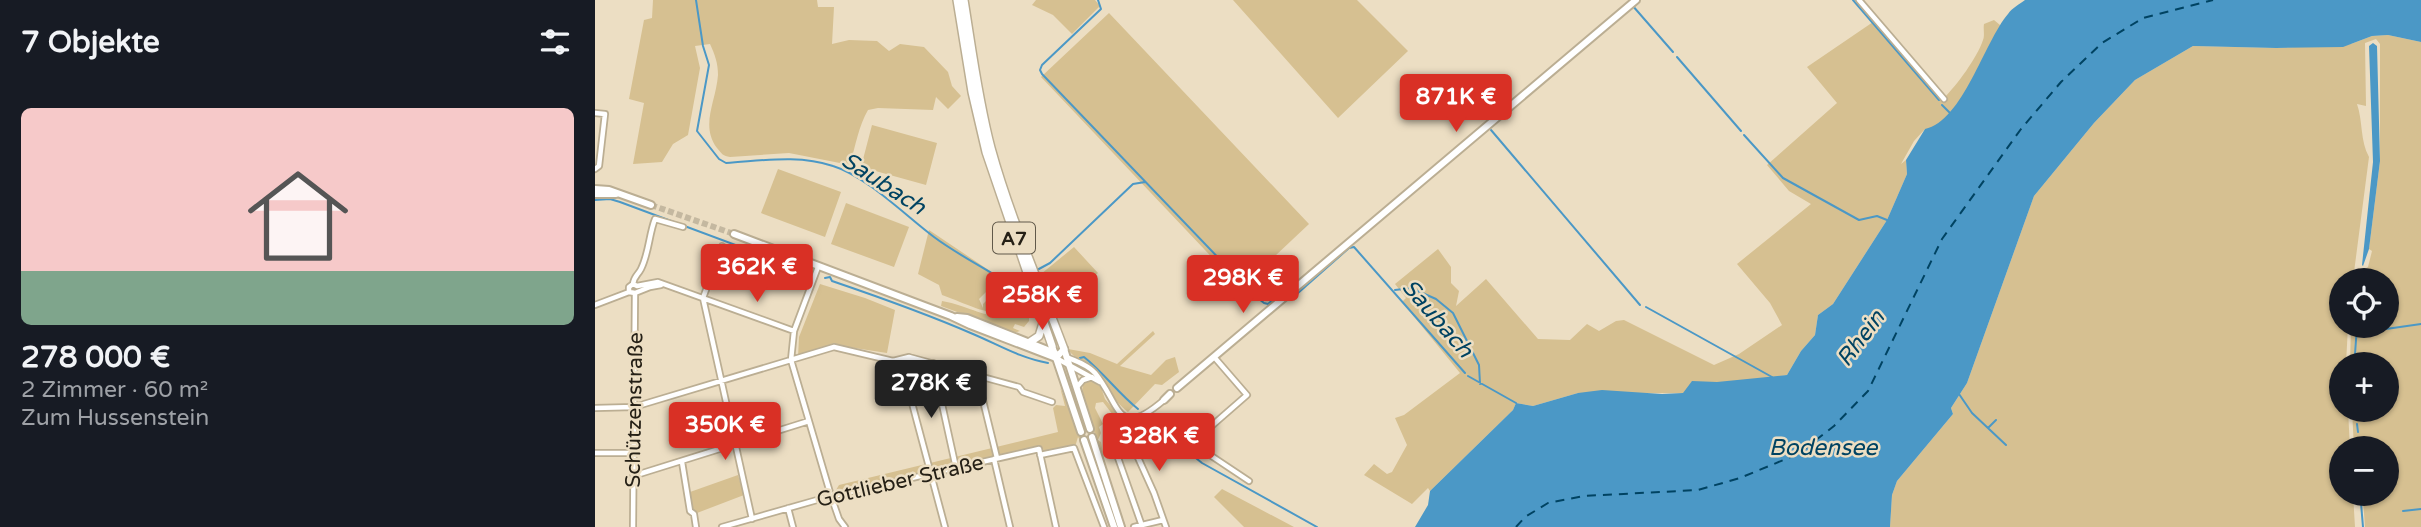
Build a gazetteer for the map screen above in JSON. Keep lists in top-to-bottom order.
{
  "streets": {
    "highway": ["A7"],
    "street": ["Schützenstraße", "Gottlieber Straße"]
  },
  "water": ["Saubach", "Rhein", "Bodensee"],
  "page": {
    "heading": "7 Objekte",
    "price": [
      "871K €",
      "362K €",
      "298K €",
      "258K €",
      "278K €",
      "350K €",
      "328K €"
    ],
    "list": [
      {
        "name": "278 000 €",
        "note": "2 Zimmer · 60 m² · Zum Hussenstein"
      }
    ],
    "map_buttons": ["+", "−"]
  }
}
